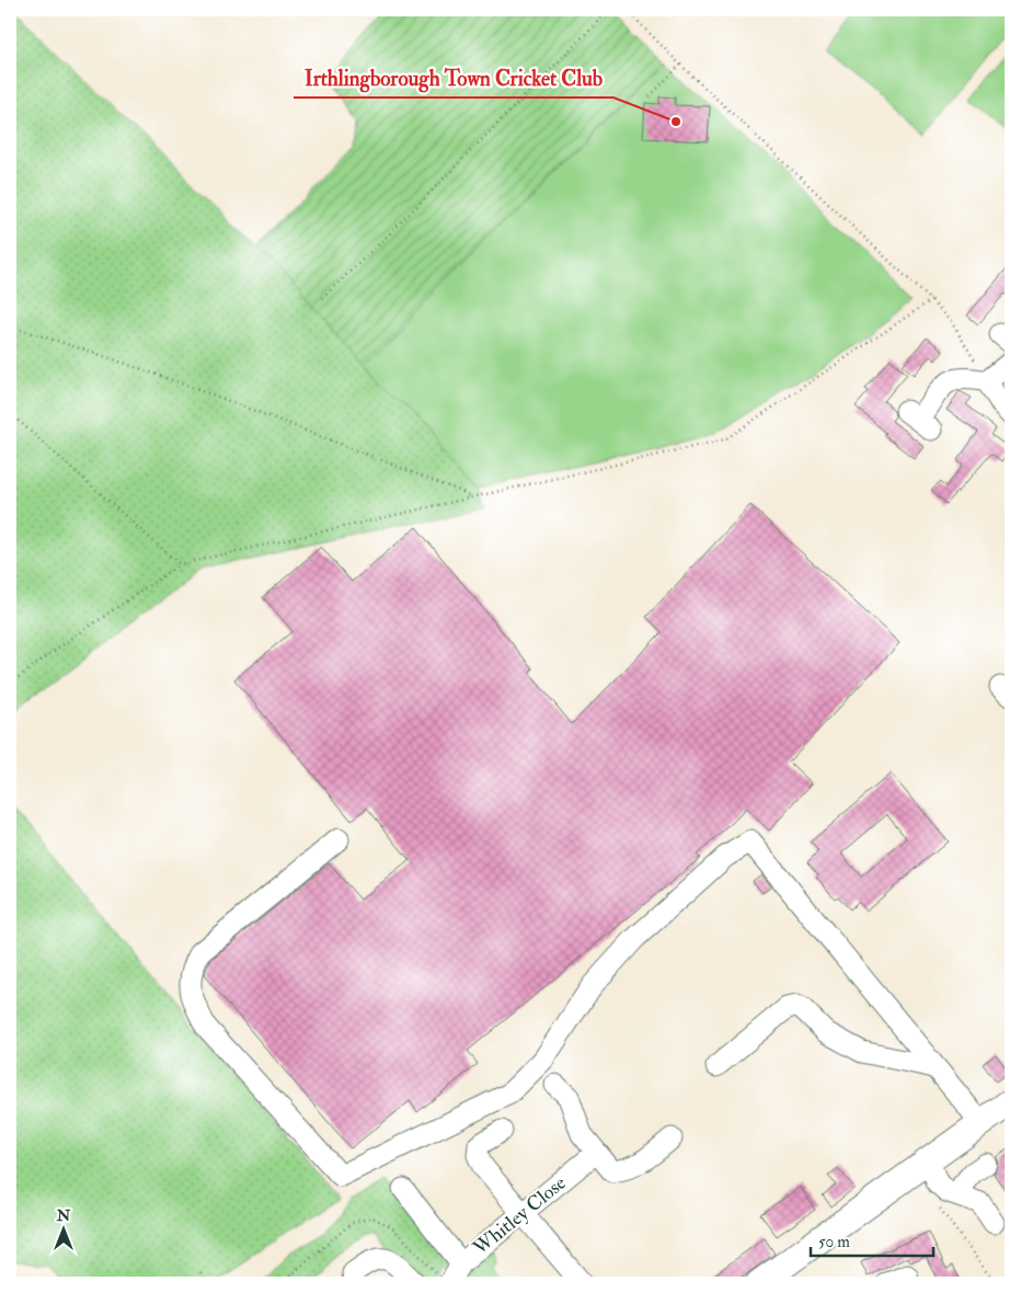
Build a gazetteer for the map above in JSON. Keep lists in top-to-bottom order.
{
  "streets": {
    "street": ["Whitley Close"]
  },
  "places": ["Irthlingborough Town Cricket Club"],
  "scale_bar": "50 m",
  "north": "top"
}
